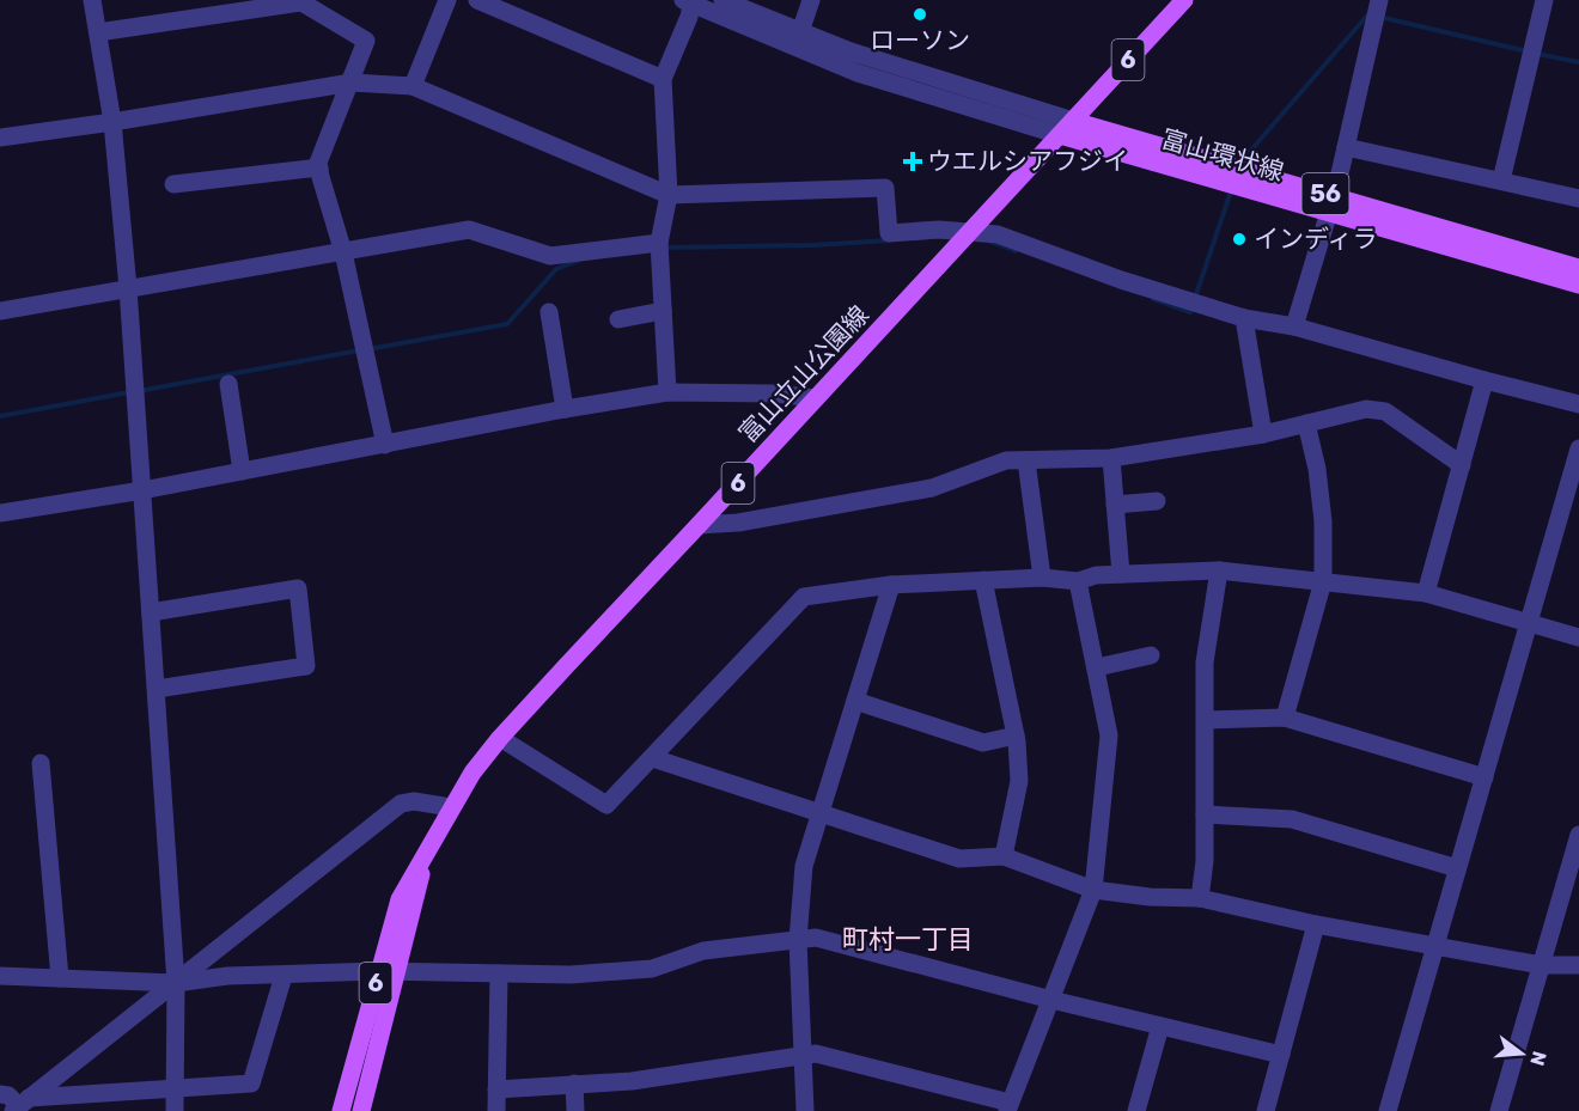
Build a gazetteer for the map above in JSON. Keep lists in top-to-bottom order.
{
  "streets": {
    "main road": [
      "6",
      "富山環状線",
      "56",
      "富山立山公園線"
    ]
  },
  "crossings": [
    ["富山環状線", "富山立山公園線"]
  ],
  "districts": ["町村一丁目"],
  "places": {
    "other": ["ローソン", "インディラ"],
    "health": ["ウエルシアフジイ"]
  },
  "north": "right"
}
